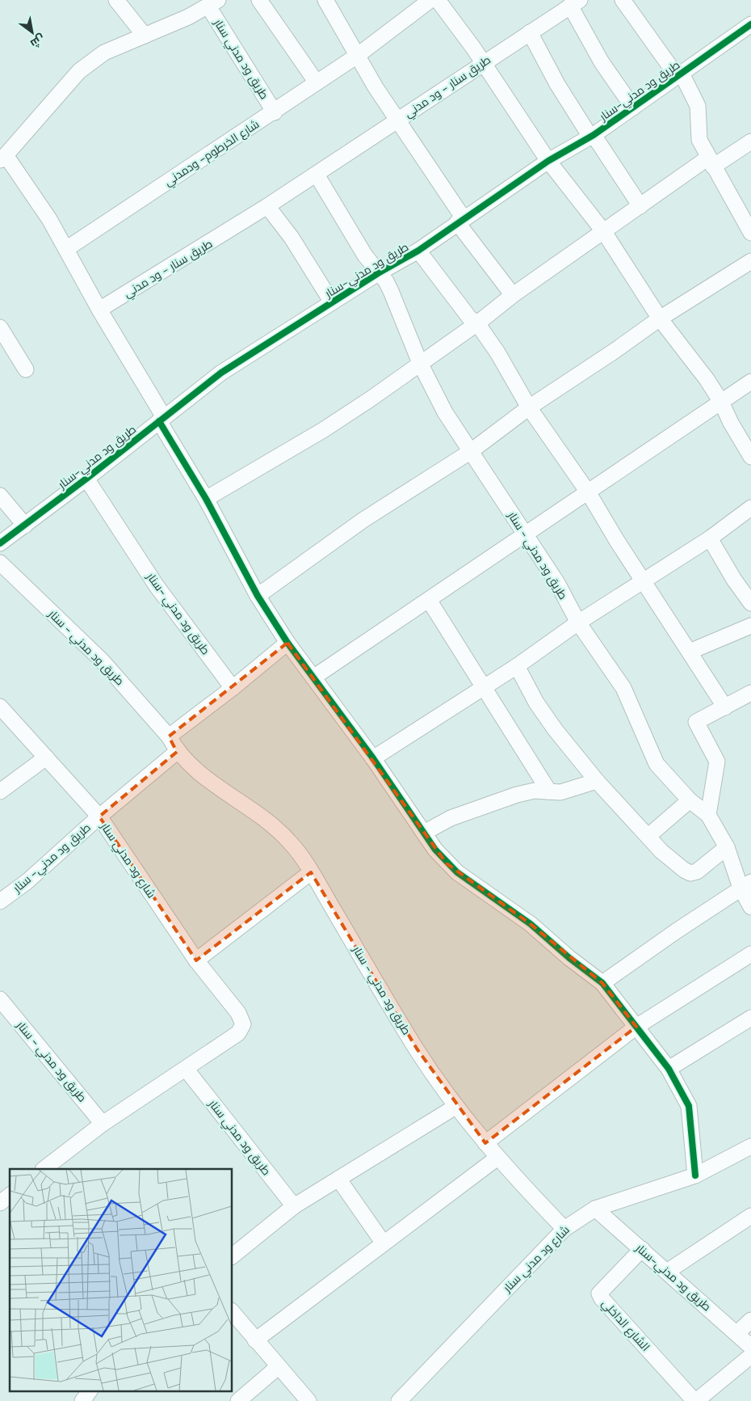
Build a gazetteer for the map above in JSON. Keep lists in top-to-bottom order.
{
  "streets": {
    "street": [
      "طريق ود مدني سنار",
      "طريق سنار - ود مدني",
      "طريق ود مدني-سنار",
      "شارع الخرطوم- ودمدني",
      "طريق ود مدني - سنار",
      "طريق ود مدني -سنار",
      "طريق ود مدني- سنار",
      "شارع ود مدني سنار",
      "الشارع الداخلي"
    ]
  },
  "crossings": [
    ["طريق ود مدني سنار", "شارع الخرطوم- ودمدني"],
    ["طريق ود مدني سنار", "شارع ود مدني سنار"],
    ["طريق ود مدني-سنار", "طريق ود مدني - سنار"],
    ["طريق ود مدني-سنار", "طريق ود مدني -سنار"],
    ["طريق ود مدني-سنار", "شارع ود مدني سنار"],
    ["طريق ود مدني-سنار", "الشارع الداخلي"],
    ["طريق ود مدني - سنار", "طريق ود مدني- سنار"],
    ["طريق ود مدني - سنار", "شارع ود مدني سنار"],
    ["طريق ود مدني- سنار", "شارع ود مدني سنار"]
  ],
  "north": "bottom right"
}
